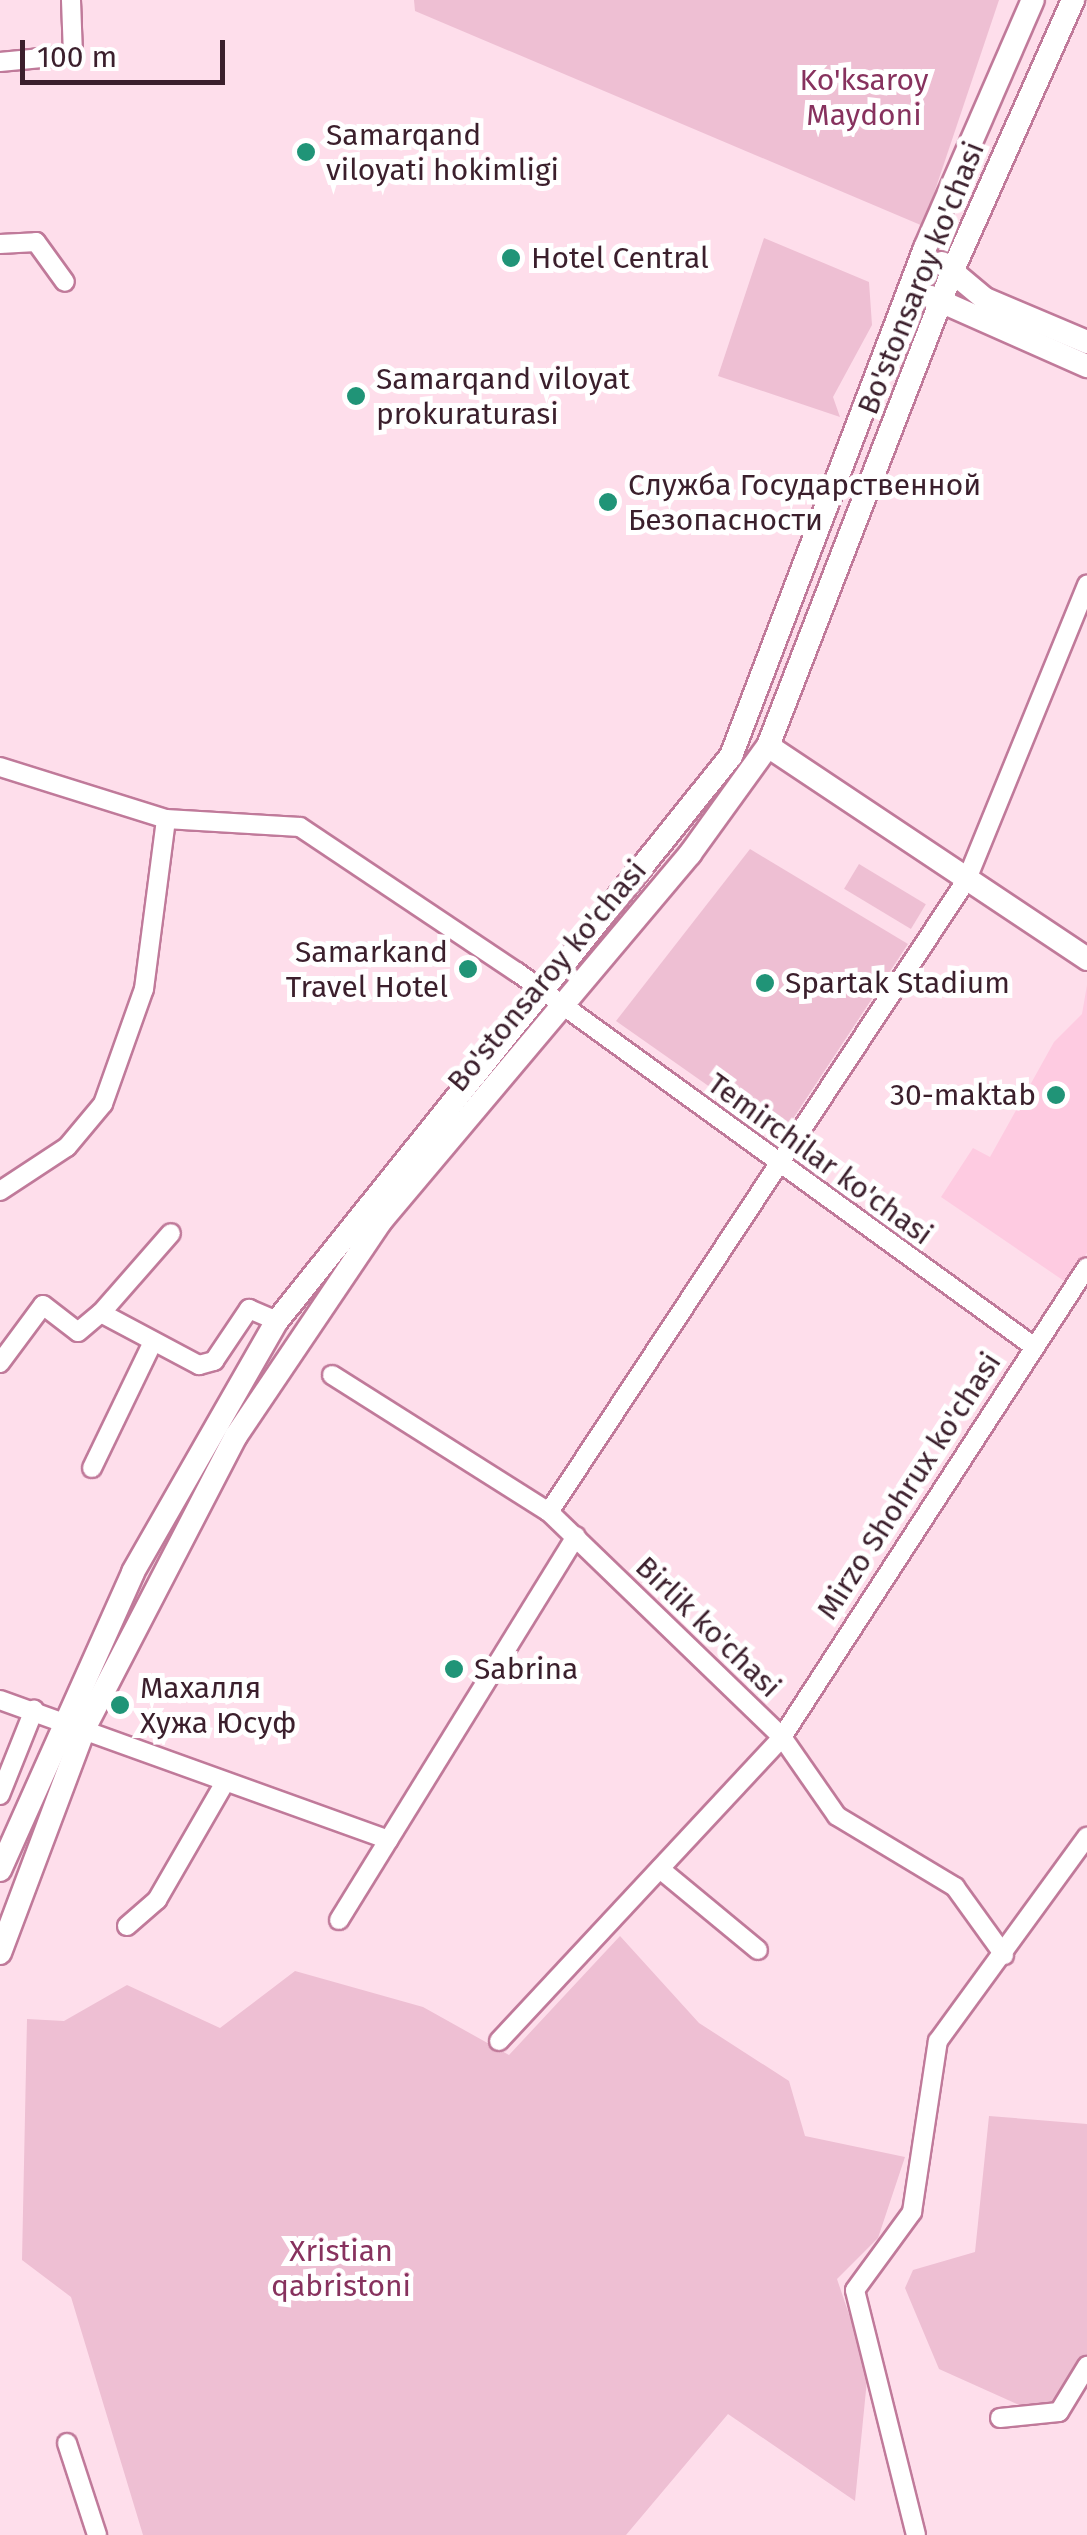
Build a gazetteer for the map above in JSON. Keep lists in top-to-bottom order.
{
  "streets": {
    "main road": ["Bo'stonsaroy ko'chasi"],
    "street": ["Temirchilar ko'chasi", "Mirzo Shohrux ko'chasi", "Birlik ko'chasi"]
  },
  "crossings": [
    ["Bo'stonsaroy ko'chasi", "Temirchilar ko'chasi"],
    ["Temirchilar ko'chasi", "Mirzo Shohrux ko'chasi"],
    ["Mirzo Shohrux ko'chasi", "Birlik ko'chasi"]
  ],
  "parks": ["Ko'ksaroy Maydoni", "Xristian qabristoni"],
  "places": [
    "Samarqand viloyati hokimligi",
    "Hotel Central",
    "Samarqand viloyat prokuraturasi",
    "Служба Государственной Безопасности",
    "Samarkand Travel Hotel",
    "Spartak Stadium",
    "30-maktab",
    "Sabrina",
    "Махалля Хужа Юсуф"
  ],
  "scale_bar": "100 m"
}
